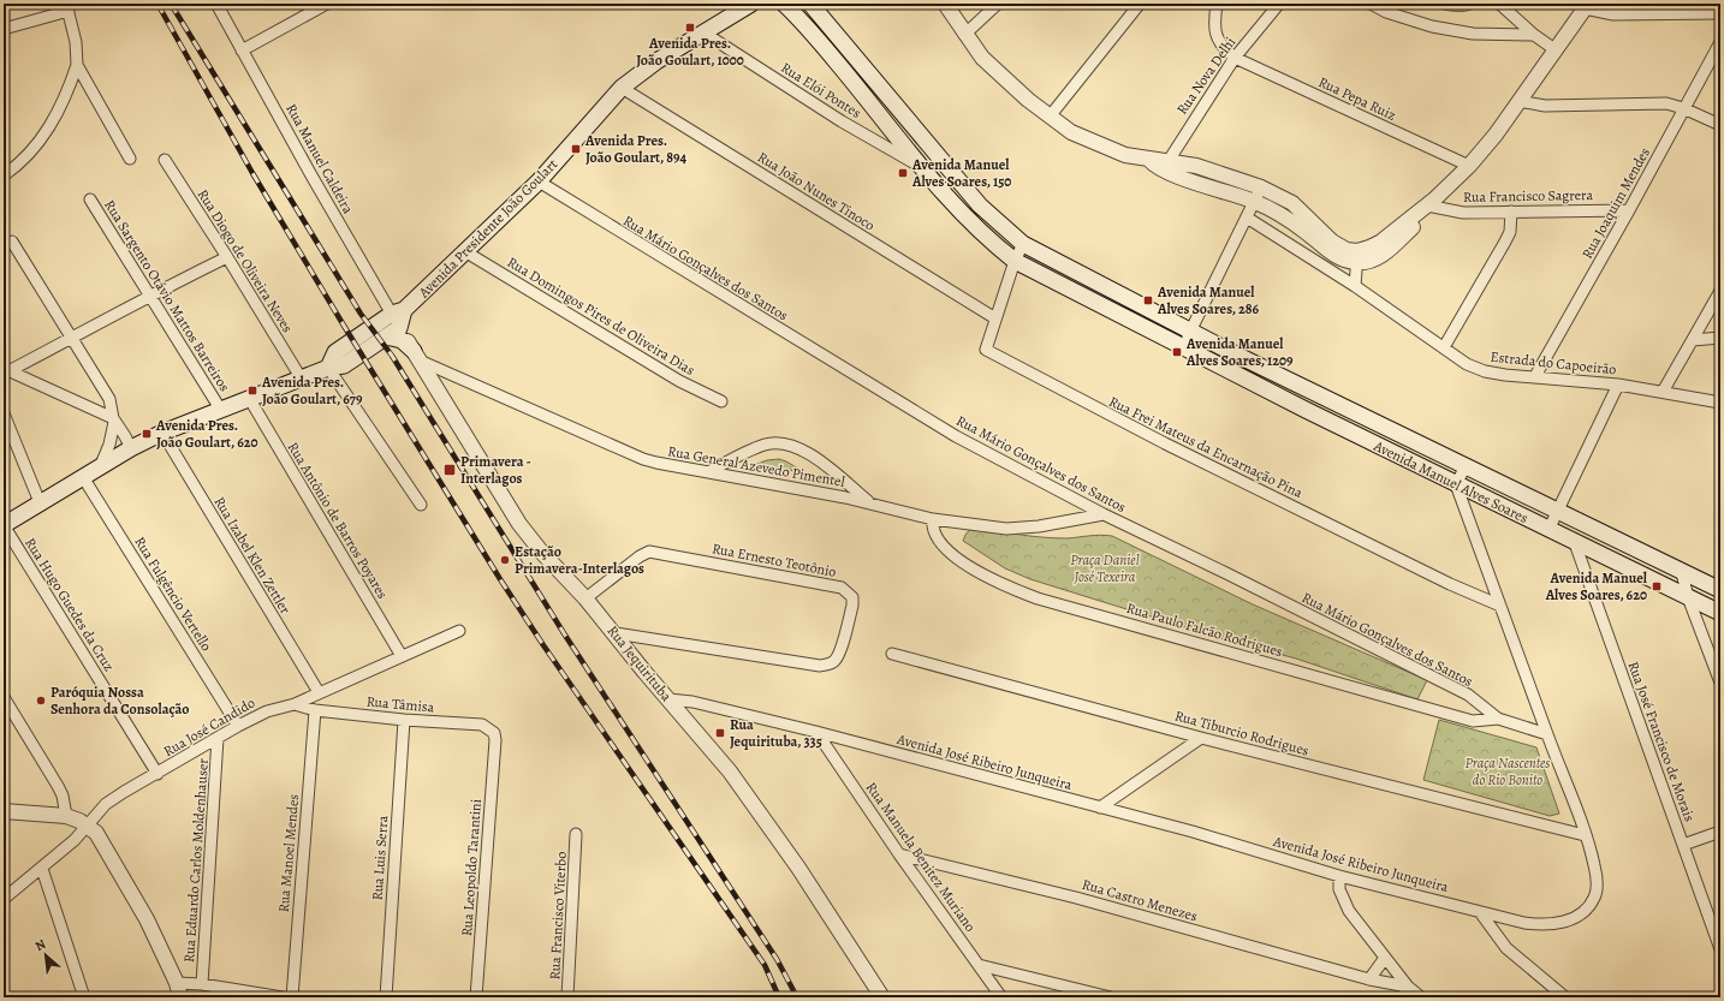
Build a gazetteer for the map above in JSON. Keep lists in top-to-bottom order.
{
  "streets": {
    "main road": ["Avenida Presidente João Goulart", "Avenida Manuel Alves Soares"],
    "street": [
      "Rua Nova Delhi",
      "Rua Elói Pontes",
      "Rua Pepa Ruiz",
      "Rua Manuel Caldeira",
      "Rua João Nunes Tinoco",
      "Rua Francisco Sagrera",
      "Rua Joaquim Mendes",
      "Rua Diogo de Oliveira Neves",
      "Rua Mário Gonçalves dos Santos",
      "Rua Sargento Otávio Mattos Barreiros",
      "Rua Domingos Pires de Oliveira Dias",
      "Estrada do Capoeirão",
      "Rua Frei Mateus da Encarnação Pina",
      "Rua General Azevedo Pimentel",
      "Rua Antônio de Barros Poyares",
      "Rua Izabel Klen Zettler",
      "Rua Ernesto Teotônio",
      "Rua Fulgêncio Vertello",
      "Rua Hugo Guedes da Cruz",
      "Rua Paulo Falcão Rodrigues",
      "Rua Jequirituba",
      "Rua Tâmisa",
      "Rua José Candido",
      "Rua Tiburcio Rodrigues",
      "Rua José Francisco de Morais",
      "Avenida José Ribeiro Junqueira",
      "Rua Manoel Mendes",
      "Rua Manuela Benitez Muriano",
      "Rua Luis Serra",
      "Rua Eduardo Carlos Moldenhauser",
      "Rua Leopoldo Tarantini",
      "Rua Castro Menezes",
      "Rua Francisco Viterbo"
    ]
  },
  "crossings": [
    ["Rua Nova Delhi", "Rua Pepa Ruiz"],
    ["Rua Elói Pontes", "Avenida Presidente João Goulart"],
    ["Rua Elói Pontes", "Avenida Manuel Alves Soares"],
    ["Rua Manuel Caldeira", "Avenida Presidente João Goulart"],
    ["Rua João Nunes Tinoco", "Avenida Presidente João Goulart"],
    ["Rua João Nunes Tinoco", "Rua Frei Mateus da Encarnação Pina"],
    ["Rua Francisco Sagrera", "Rua Joaquim Mendes"],
    ["Rua Joaquim Mendes", "Estrada do Capoeirão"],
    ["Avenida Presidente João Goulart", "Rua Mário Gonçalves dos Santos"],
    ["Avenida Presidente João Goulart", "Rua Domingos Pires de Oliveira Dias"],
    ["Rua Mário Gonçalves dos Santos", "Rua General Azevedo Pimentel"],
    ["Rua Mário Gonçalves dos Santos", "Rua Paulo Falcão Rodrigues"],
    ["Rua Mário Gonçalves dos Santos", "Avenida José Ribeiro Junqueira"],
    ["Rua Frei Mateus da Encarnação Pina", "Avenida Manuel Alves Soares"],
    ["Rua Frei Mateus da Encarnação Pina", "Avenida José Ribeiro Junqueira"],
    ["Rua General Azevedo Pimentel", "Rua Paulo Falcão Rodrigues"],
    ["Rua General Azevedo Pimentel", "Rua Jequirituba"],
    ["Avenida Manuel Alves Soares", "Rua José Francisco de Morais"],
    ["Avenida Manuel Alves Soares", "Avenida José Ribeiro Junqueira"],
    ["Rua Antônio de Barros Poyares", "Rua José Candido"],
    ["Rua Izabel Klen Zettler", "Rua José Candido"],
    ["Rua Ernesto Teotônio", "Rua Jequirituba"],
    ["Rua Fulgêncio Vertello", "Rua José Candido"],
    ["Rua Hugo Guedes da Cruz", "Rua José Candido"],
    ["Rua Jequirituba", "Avenida José Ribeiro Junqueira"],
    ["Rua Tâmisa", "Rua José Candido"],
    ["Rua Tâmisa", "Rua Manoel Mendes"],
    ["Rua Tâmisa", "Rua Luis Serra"],
    ["Rua Tâmisa", "Rua Leopoldo Tarantini"],
    ["Rua José Candido", "Rua Eduardo Carlos Moldenhauser"],
    ["Rua Tiburcio Rodrigues", "Avenida José Ribeiro Junqueira"],
    ["Avenida José Ribeiro Junqueira", "Rua Manuela Benitez Muriano"],
    ["Rua Manuela Benitez Muriano", "Rua Castro Menezes"]
  ],
  "parks": ["Praça Daniel José Texeira", "Praça Nascentes do Rio Bonito"],
  "places": {
    "transit": [
      "Avenida Pres. João Goulart, 1000",
      "Avenida Pres. João Goulart, 894",
      "Avenida Manuel Alves Soares, 150",
      "Avenida Manuel Alves Soares, 286",
      "Avenida Manuel Alves Soares, 1209",
      "Avenida Pres. João Goulart, 679",
      "Avenida Pres. João Goulart, 620",
      "Primavera - Interlagos",
      "Avenida Manuel Alves Soares, 620",
      "Rua Jequirituba, 335"
    ],
    "other": ["Estação Primavera-Interlagos", "Paróquia Nossa Senhora da Consolação"]
  },
  "north": "top left"
}
